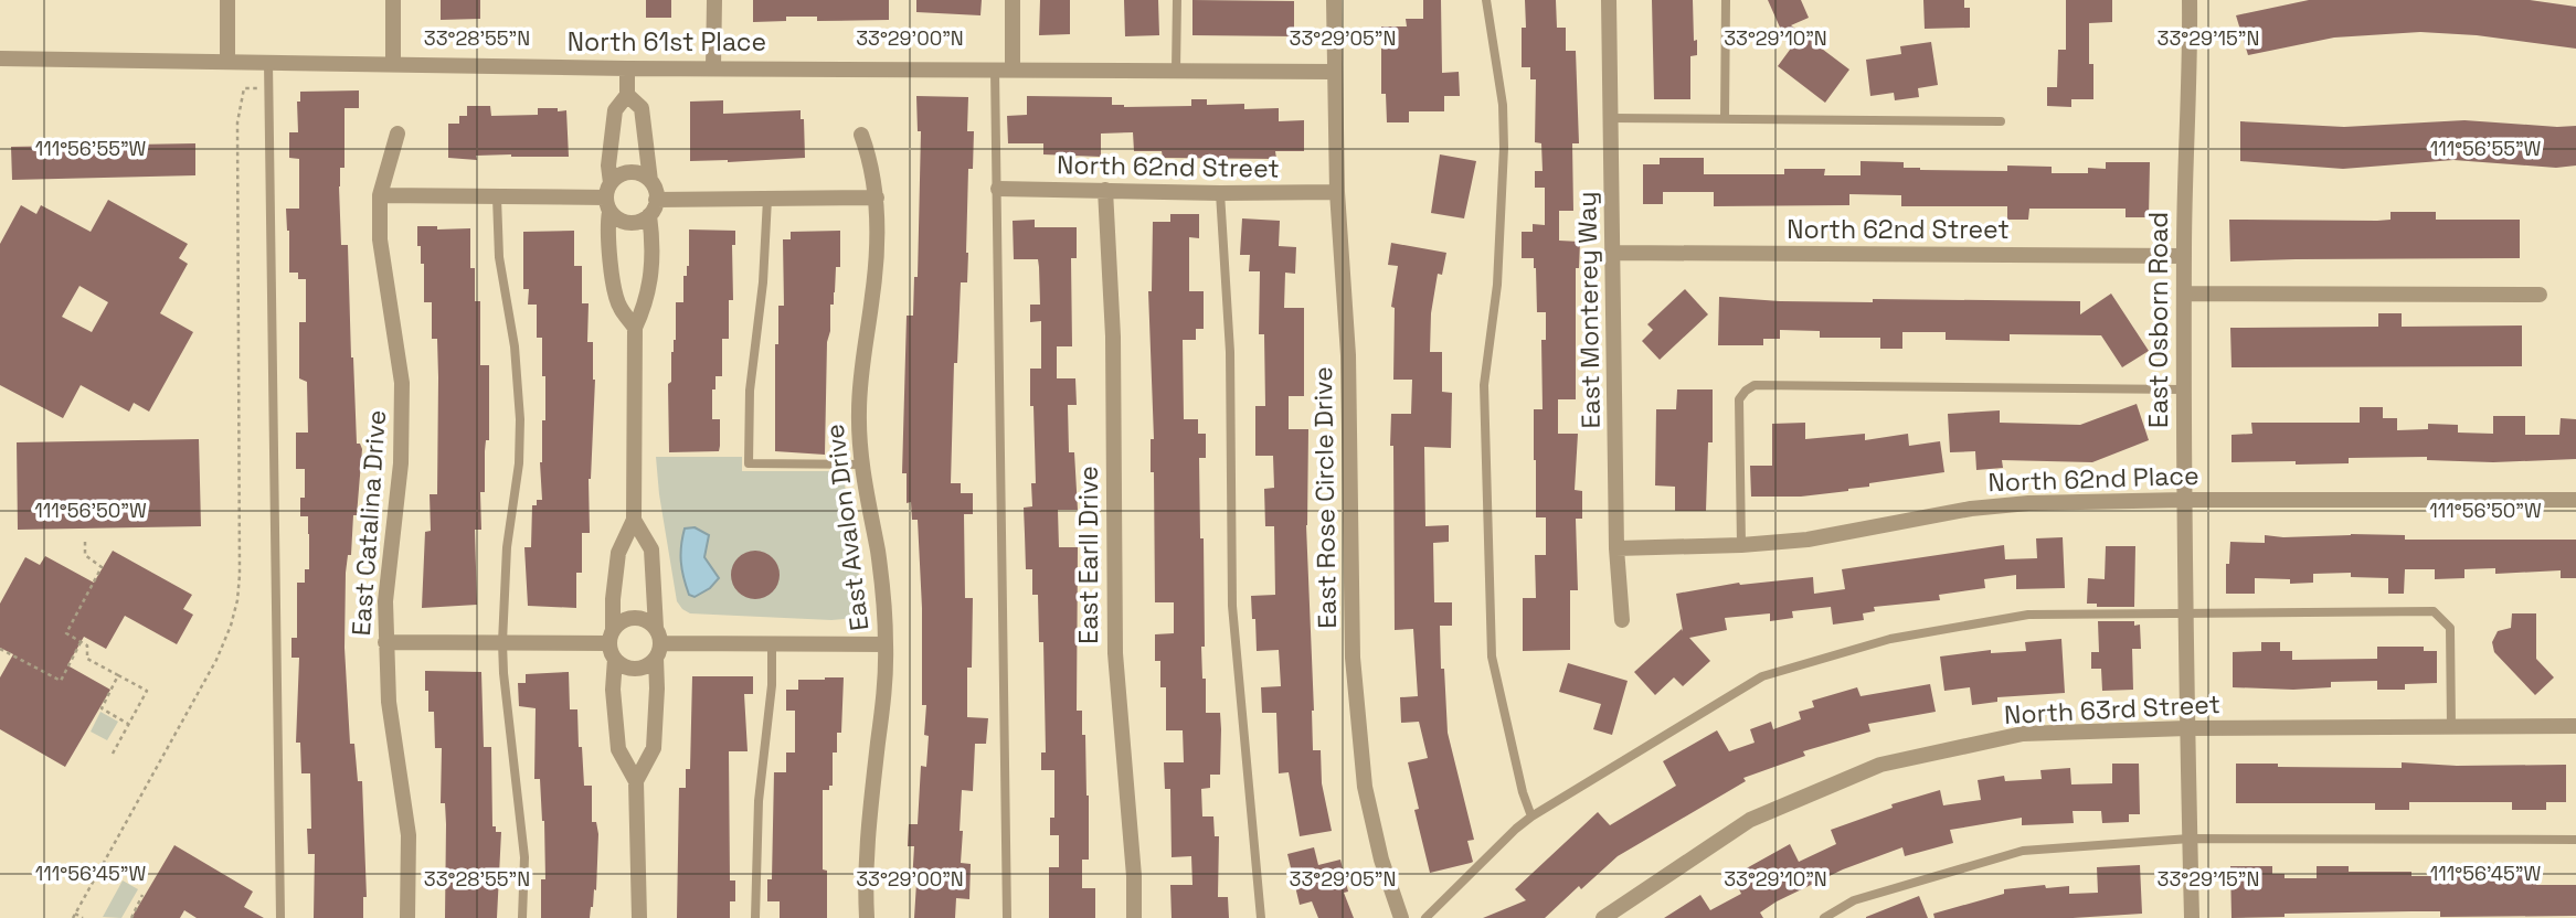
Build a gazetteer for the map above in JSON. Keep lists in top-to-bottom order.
{
  "streets": {
    "street": [
      "North 61st Place",
      "North 62nd Street",
      "East Monterey Way",
      "East Osborn Road",
      "North 62nd Place",
      "East Rose Circle Drive",
      "East Catalina Drive",
      "East Avalon Drive",
      "East Earll Drive",
      "North 63rd Street"
    ]
  },
  "crossings": [
    ["North 61st Place", "East Rose Circle Drive"],
    ["North 62nd Street", "East Monterey Way"],
    ["North 62nd Street", "East Osborn Road"],
    ["North 62nd Street", "East Rose Circle Drive"],
    ["North 62nd Street", "East Earll Drive"],
    ["East Monterey Way", "North 62nd Place"],
    ["East Osborn Road", "North 62nd Place"],
    ["East Osborn Road", "North 63rd Street"]
  ],
  "coordinates": [
    "33°28'55\"N",
    "33°29'00\"N",
    "33°29'05\"N",
    "33°29'10\"N",
    "33°29'15\"N",
    "111°56'55\"W",
    "111°56'50\"W",
    "111°56'45\"W"
  ]
}
